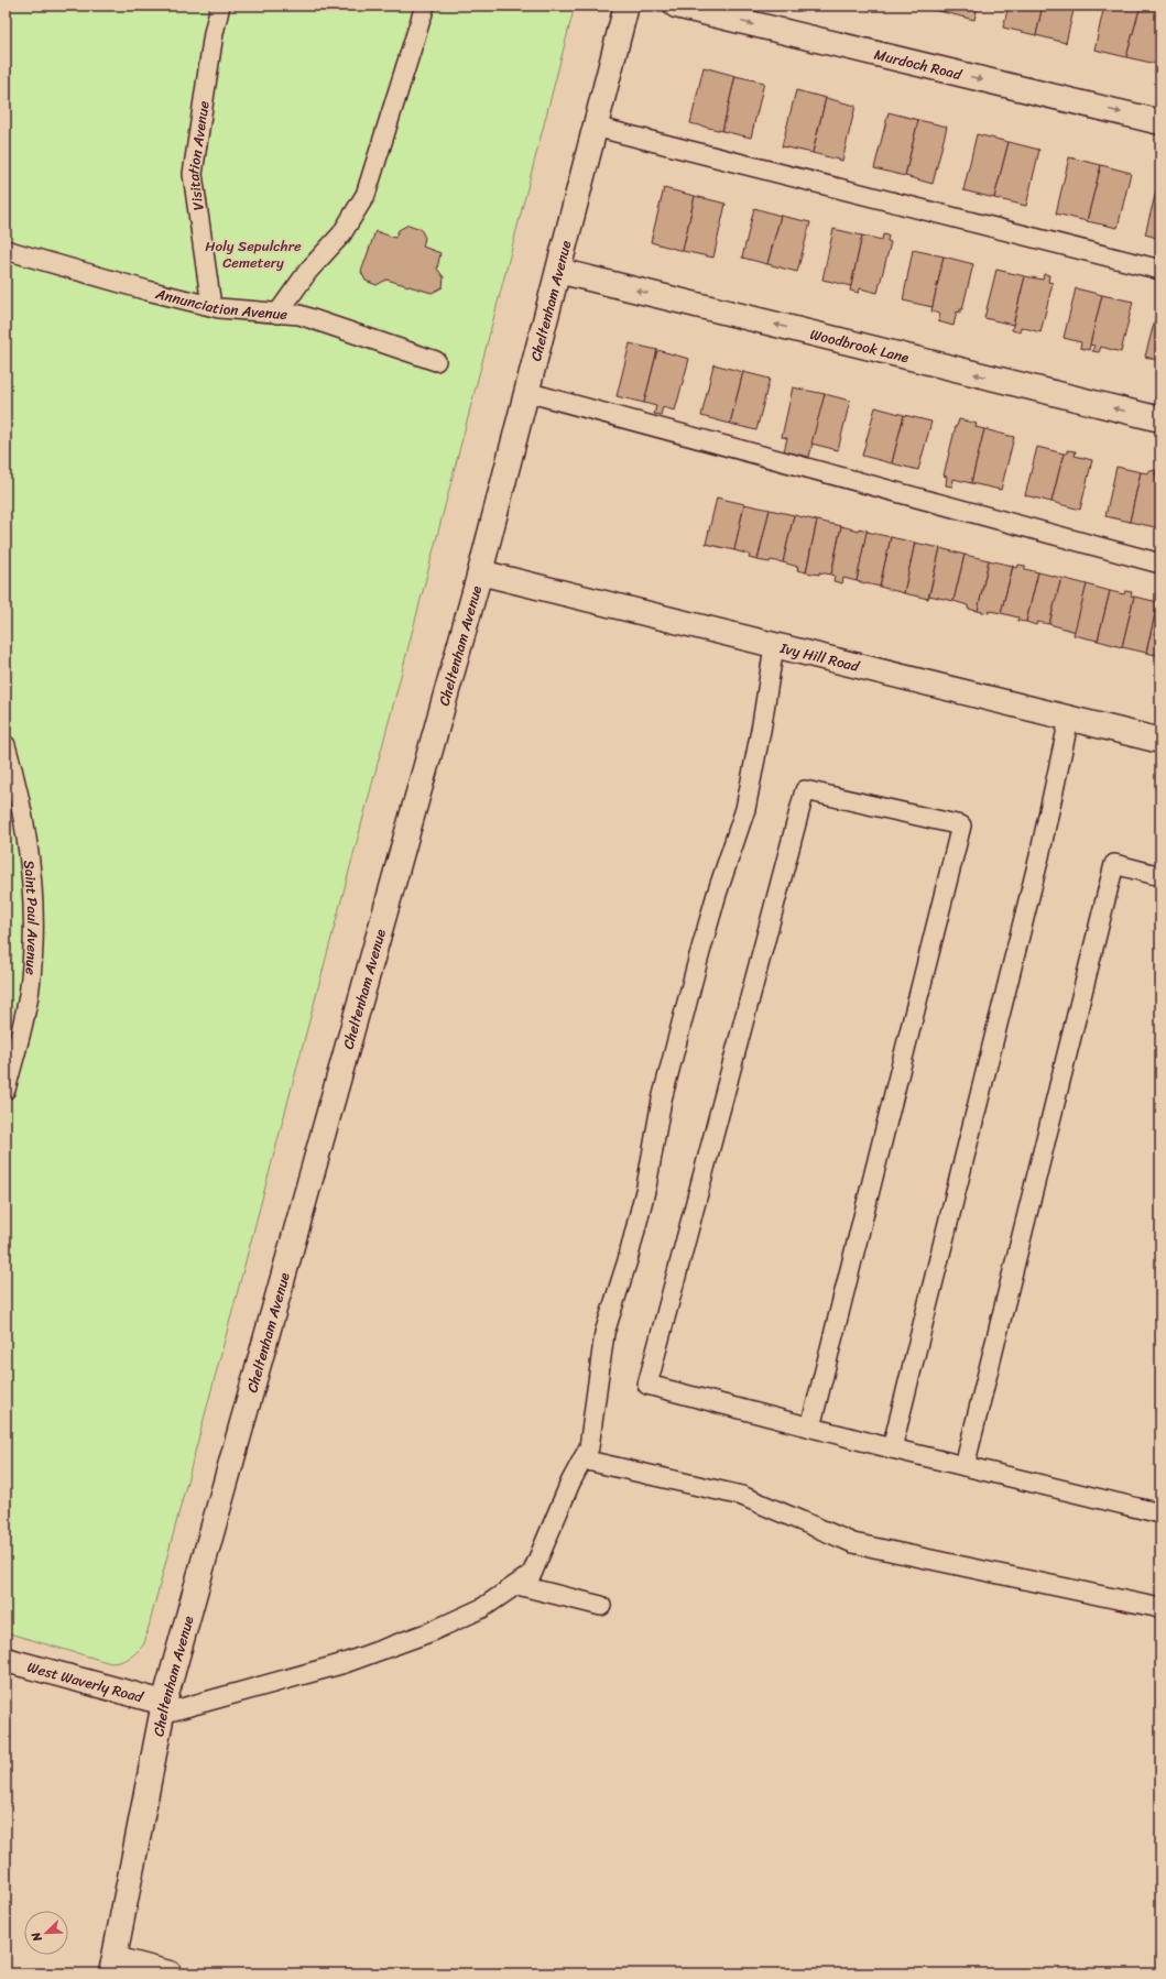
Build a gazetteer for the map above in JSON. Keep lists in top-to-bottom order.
{
  "streets": {
    "main road": [
      "Murdoch Road",
      "Cheltenham Avenue",
      "Woodbrook Lane",
      "Ivy Hill Road",
      "West Waverly Road"
    ],
    "lane": ["Visitation Avenue", "Annunciation Avenue", "Saint Paul Avenue"]
  },
  "crossings": [
    ["Visitation Avenue", "Annunciation Avenue"],
    ["Cheltenham Avenue", "Woodbrook Lane"],
    ["Cheltenham Avenue", "Ivy Hill Road"],
    ["Cheltenham Avenue", "West Waverly Road"]
  ],
  "one_way": ["Murdoch Road", "Woodbrook Lane"],
  "parks": ["Holy Sepulchre Cemetery"],
  "north": "bottom left"
}
